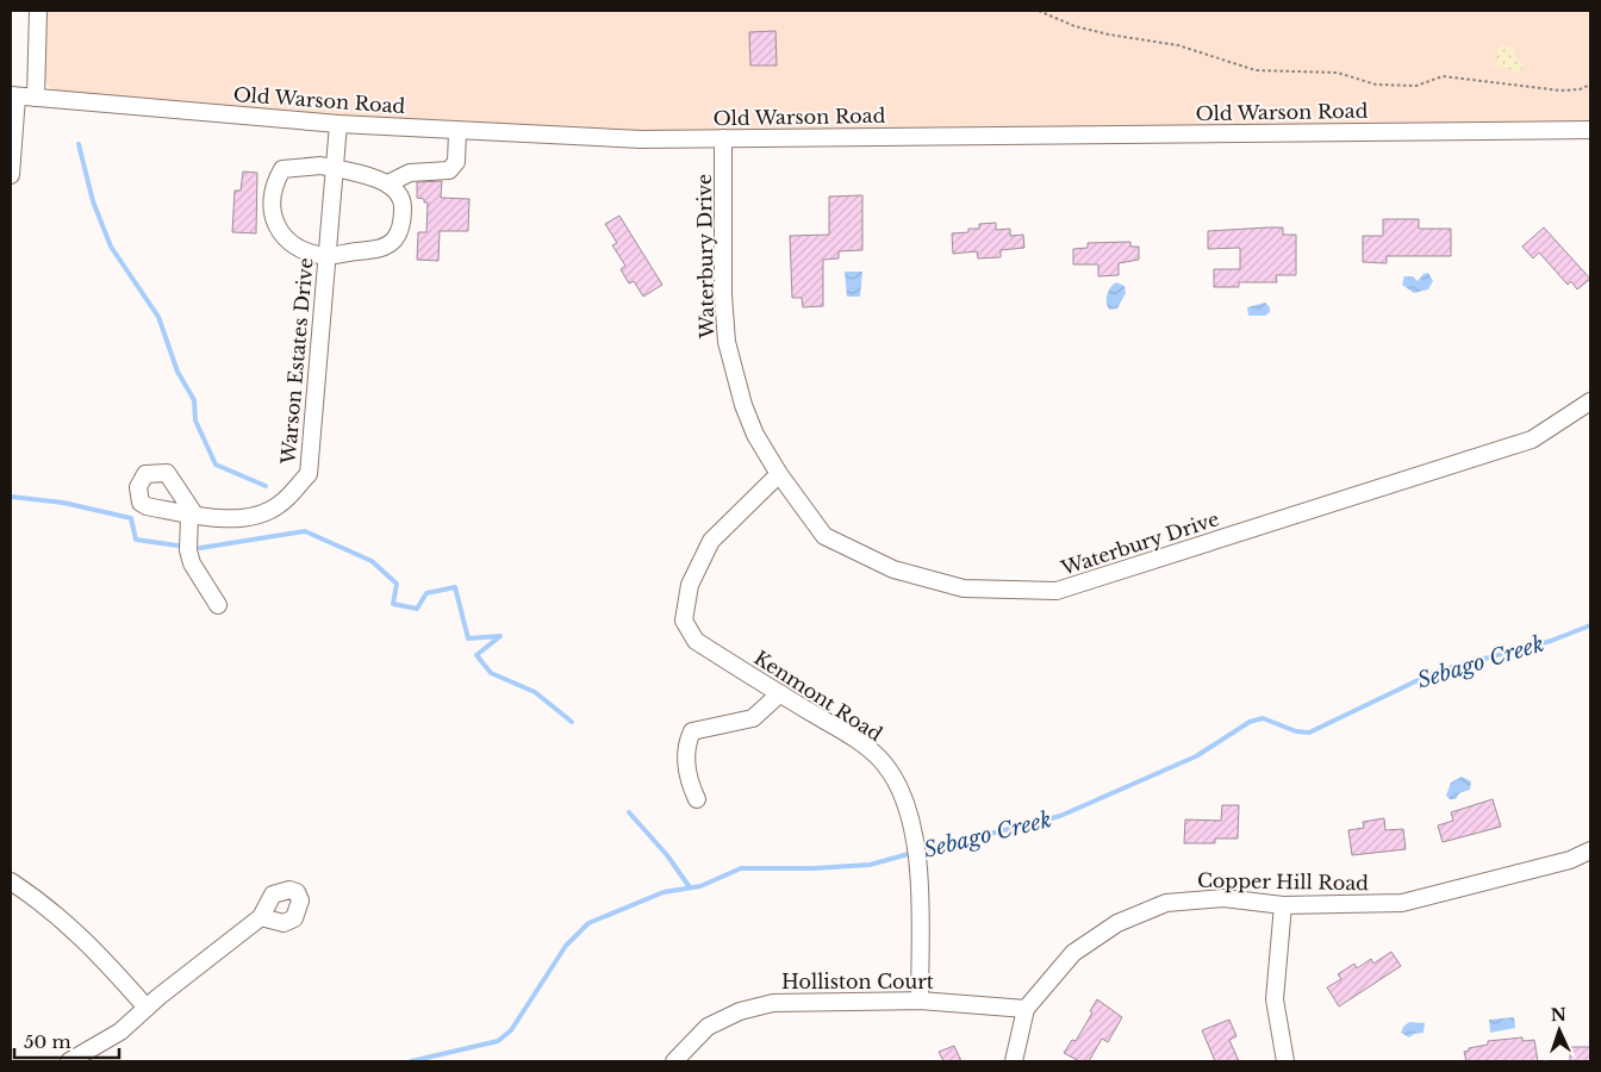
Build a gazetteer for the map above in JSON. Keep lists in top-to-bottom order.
{
  "streets": {
    "street": [
      "Old Warson Road",
      "Waterbury Drive",
      "Warson Estates Drive",
      "Kenmont Road",
      "Copper Hill Road",
      "Holliston Court"
    ]
  },
  "crossings": [
    ["Old Warson Road", "Waterbury Drive"],
    ["Old Warson Road", "Warson Estates Drive"],
    ["Waterbury Drive", "Kenmont Road"],
    ["Kenmont Road", "Holliston Court"],
    ["Copper Hill Road", "Holliston Court"]
  ],
  "water": ["Sebago Creek"],
  "scale_bar": "50 m",
  "north": "top"
}
